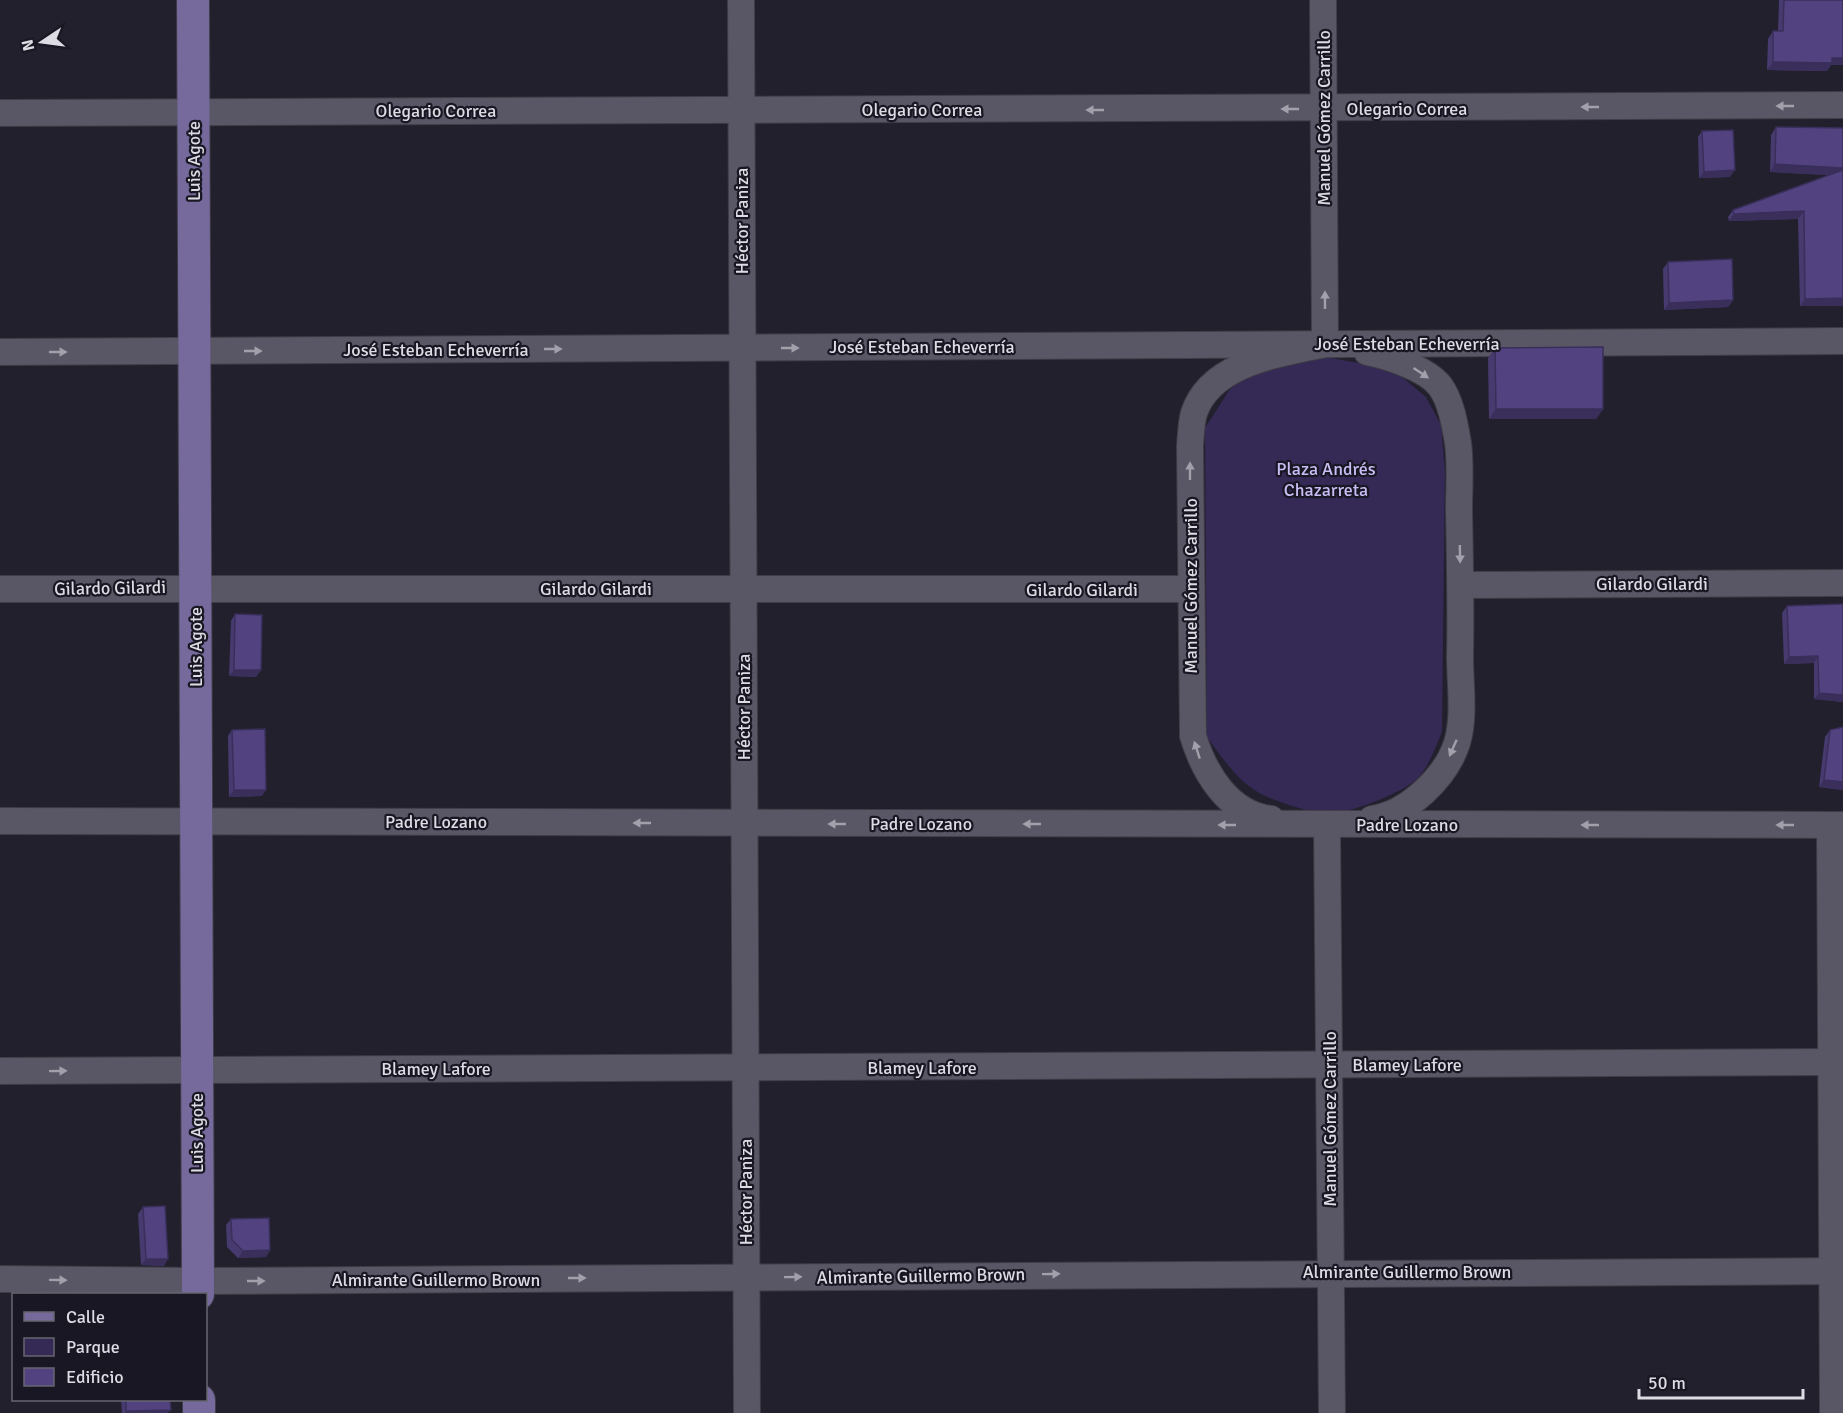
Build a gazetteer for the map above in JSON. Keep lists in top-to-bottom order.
{
  "streets": {
    "main road": ["Luis Agote"],
    "street": [
      "Olegario Correa",
      "Manuel Gómez Carrillo",
      "Héctor Paniza",
      "José Esteban Echeverría",
      "Gilardo Gilardi",
      "Padre Lozano",
      "Blamey Lafore",
      "Almirante Guillermo Brown"
    ]
  },
  "crossings": [
    ["Olegario Correa", "Manuel Gómez Carrillo"],
    ["Olegario Correa", "Luis Agote"],
    ["Olegario Correa", "Héctor Paniza"],
    ["Manuel Gómez Carrillo", "José Esteban Echeverría"],
    ["Manuel Gómez Carrillo", "Gilardo Gilardi"],
    ["Manuel Gómez Carrillo", "Padre Lozano"],
    ["Manuel Gómez Carrillo", "Blamey Lafore"],
    ["Manuel Gómez Carrillo", "Almirante Guillermo Brown"],
    ["Luis Agote", "José Esteban Echeverría"],
    ["Luis Agote", "Gilardo Gilardi"],
    ["Luis Agote", "Padre Lozano"],
    ["Luis Agote", "Blamey Lafore"],
    ["Luis Agote", "Almirante Guillermo Brown"],
    ["Héctor Paniza", "José Esteban Echeverría"],
    ["Héctor Paniza", "Gilardo Gilardi"],
    ["Héctor Paniza", "Padre Lozano"],
    ["Héctor Paniza", "Blamey Lafore"],
    ["Héctor Paniza", "Almirante Guillermo Brown"]
  ],
  "one_way": [
    "Olegario Correa",
    "José Esteban Echeverría",
    "Padre Lozano",
    "Almirante Guillermo Brown"
  ],
  "parks": ["Plaza Andrés Chazarreta"],
  "legend": ["Calle", "Parque", "Edificio"],
  "scale_bar": "50 m",
  "north": "left"
}
